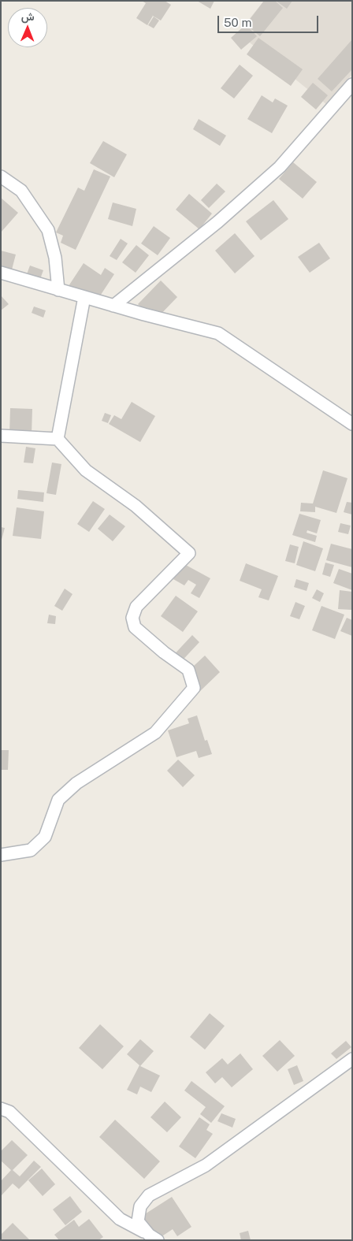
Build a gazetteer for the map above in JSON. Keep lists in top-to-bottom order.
{
  "scale_bar": "50 m",
  "north": "top"
}
